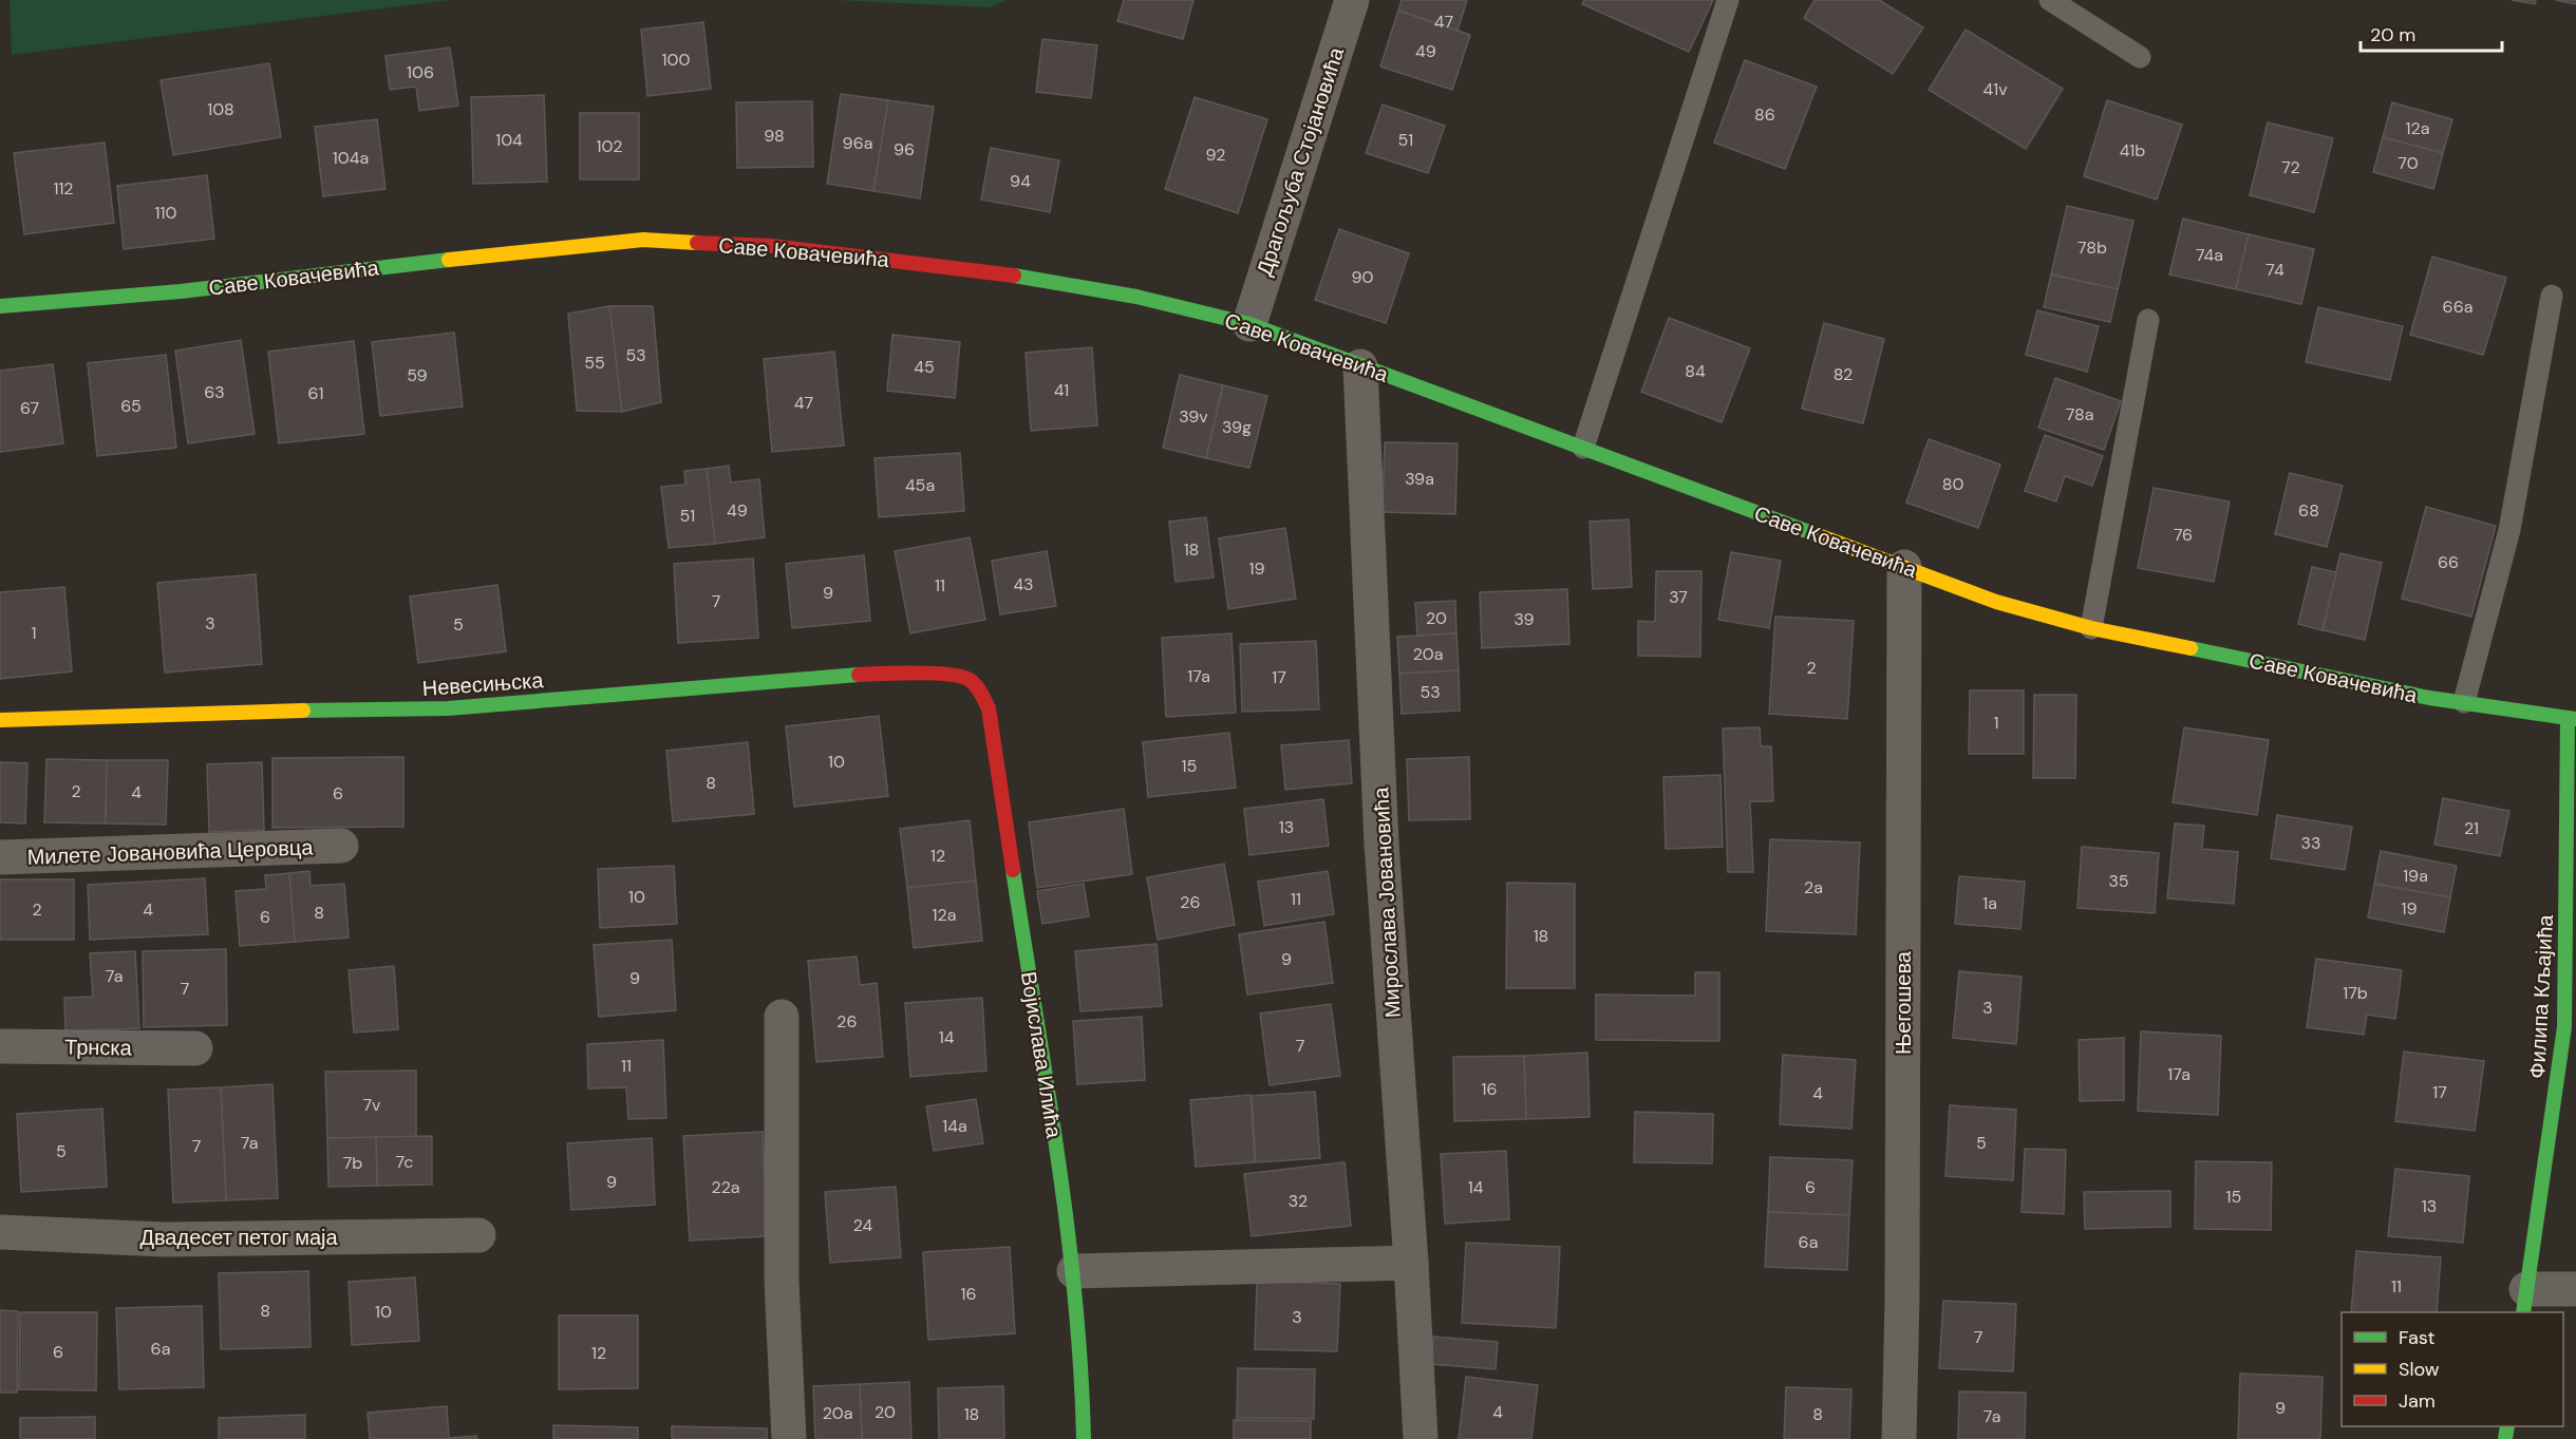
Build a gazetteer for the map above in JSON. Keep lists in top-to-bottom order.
{
  "streets": {
    "street": [
      "Драгољуба Стојановића",
      "Саве Ковачевића",
      "Невесињска",
      "Милете Јовановића Церовца",
      "Мирослава Јовановића",
      "Филипа Кљајића",
      "Његошева",
      "Трнска",
      "Војислава Илића",
      "Двадесет петог маја"
    ]
  },
  "crossings": [
    ["Драгољуба Стојановића", "Саве Ковачевића"],
    ["Саве Ковачевића", "Мирослава Јовановића"],
    ["Саве Ковачевића", "Филипа Кљајића"],
    ["Саве Ковачевића", "Његошева"],
    ["Невесињска", "Војислава Илића"]
  ],
  "house_numbers": [
    "47",
    "49",
    "100",
    "106",
    "41v",
    "108",
    "86",
    "12a",
    "98",
    "104",
    "51",
    "96a",
    "102",
    "96",
    "41b",
    "92",
    "104a",
    "70",
    "72",
    "94",
    "112",
    "110",
    "78b",
    "74a",
    "74",
    "90",
    "66a",
    "53",
    "55",
    "45",
    "84",
    "82",
    "59",
    "41",
    "63",
    "61",
    "47",
    "65",
    "67",
    "78a",
    "39v",
    "39g",
    "39a",
    "80",
    "45a",
    "49",
    "68",
    "51",
    "76",
    "18",
    "66",
    "19",
    "43",
    "11",
    "9",
    "37",
    "7",
    "20",
    "39",
    "3",
    "5",
    "1",
    "20a",
    "2",
    "17a",
    "17",
    "53",
    "1",
    "10",
    "15",
    "8",
    "2",
    "4",
    "6",
    "13",
    "21",
    "33",
    "12",
    "19a",
    "35",
    "2a",
    "10",
    "11",
    "26",
    "1a",
    "19",
    "2",
    "4",
    "8",
    "12a",
    "6",
    "18",
    "9",
    "7a",
    "9",
    "7",
    "17b",
    "3",
    "26",
    "14",
    "7",
    "11",
    "17a",
    "16",
    "17",
    "4",
    "7v",
    "14a",
    "7a",
    "5",
    "7",
    "5",
    "7c",
    "7b",
    "9",
    "22a",
    "14",
    "6",
    "15",
    "32",
    "13",
    "24",
    "6a",
    "11",
    "16",
    "8",
    "10",
    "3",
    "7",
    "6a",
    "6",
    "12",
    "9",
    "20",
    "4",
    "20a",
    "18",
    "8",
    "7a"
  ],
  "legend": ["Fast", "Slow", "Jam"],
  "scale_bar": "20 m"
}
